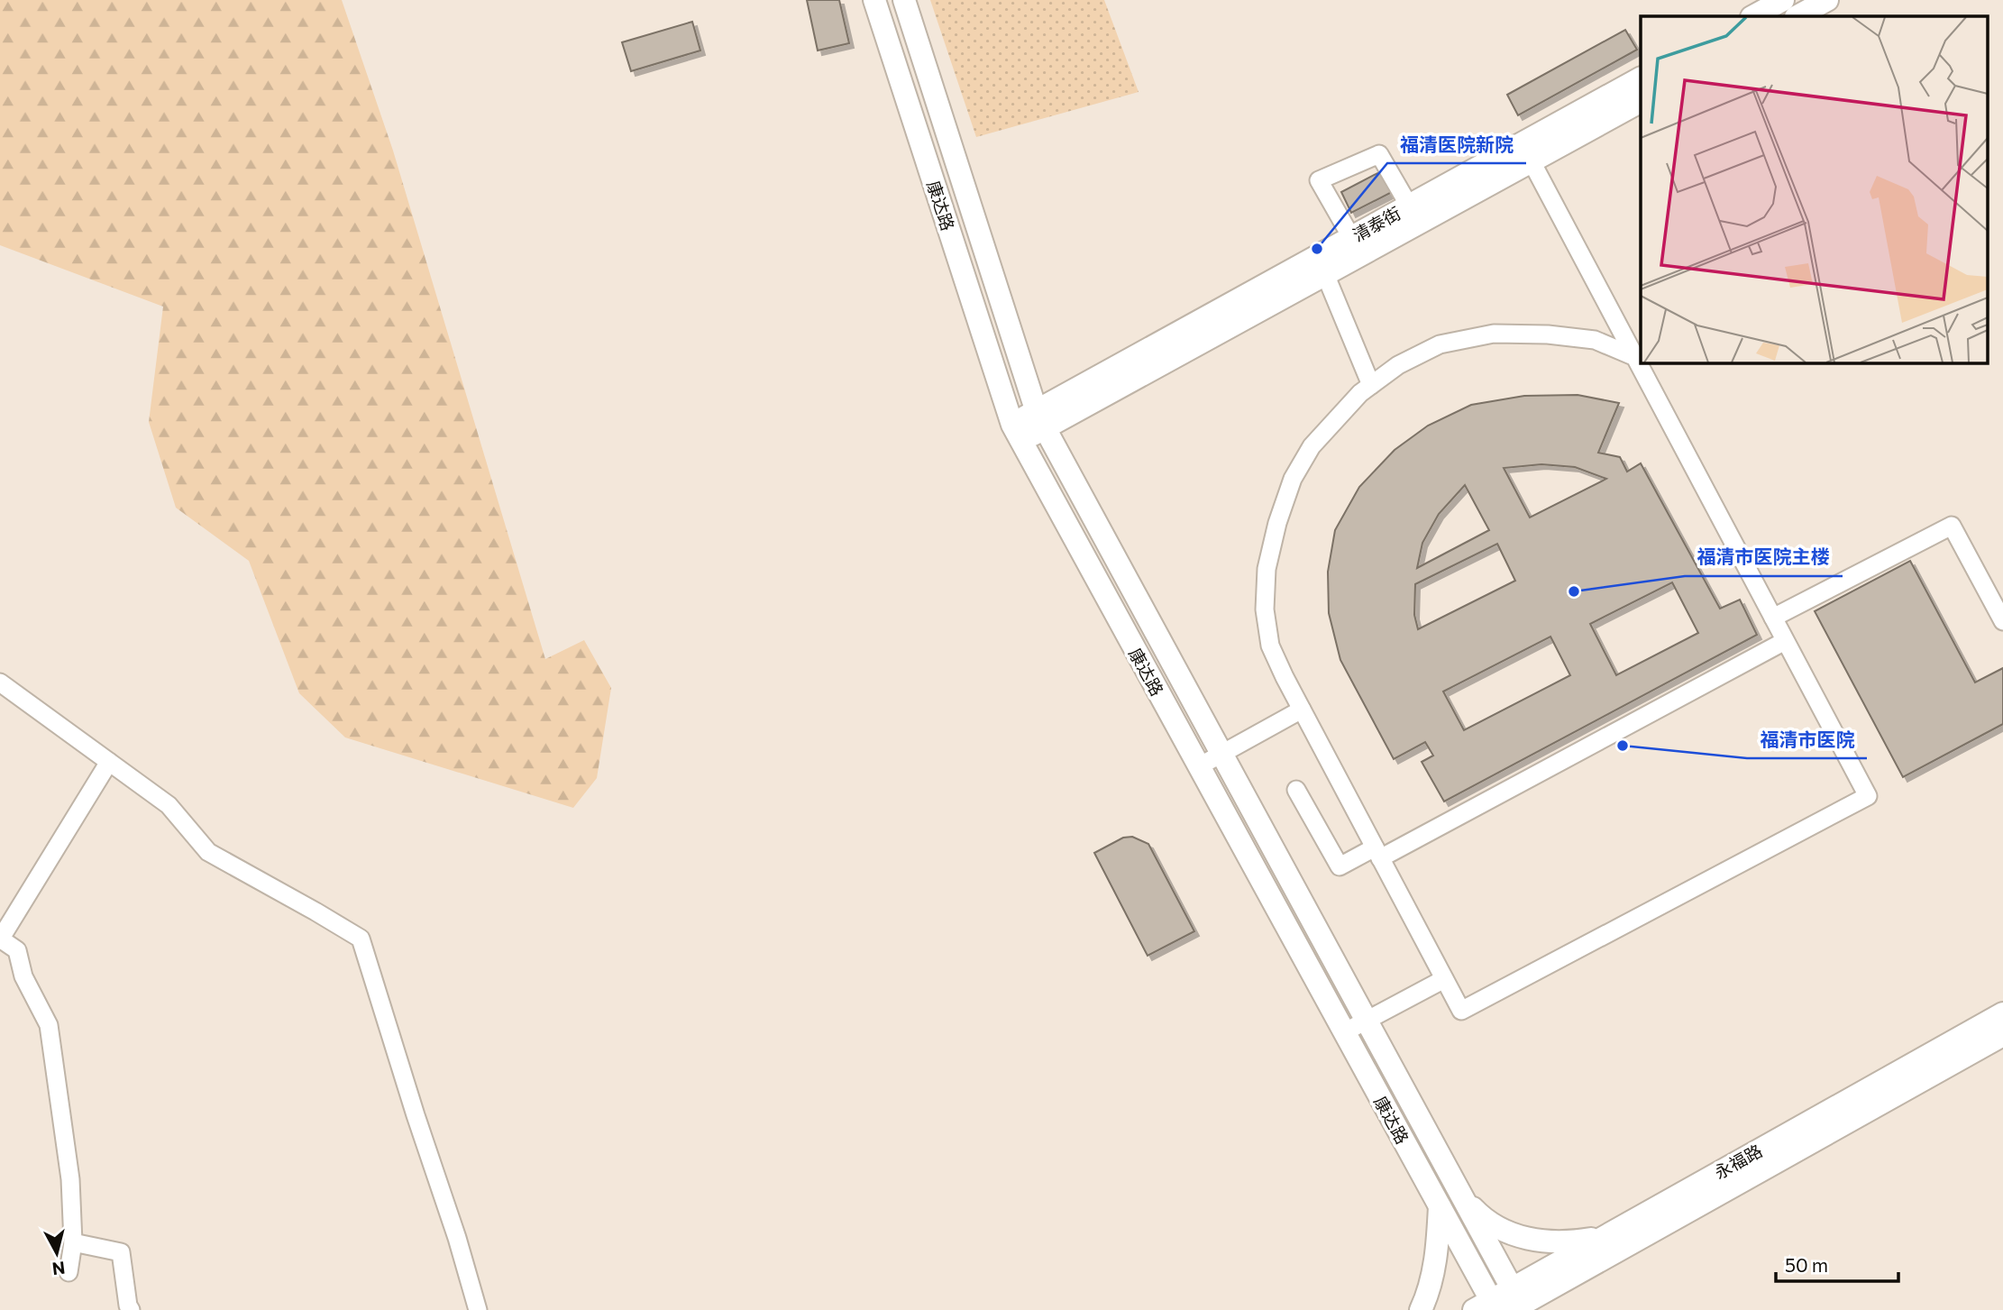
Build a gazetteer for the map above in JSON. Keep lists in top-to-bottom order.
{
  "streets": {
    "street": ["康达路", "清泰街", "永福路"]
  },
  "crossings": [
    ["康达路", "清泰街"],
    ["康达路", "永福路"]
  ],
  "places": ["福清医院新院", "福清市医院主楼", "福清市医院"],
  "scale_bar": "50 m",
  "north": "bottom"
}
